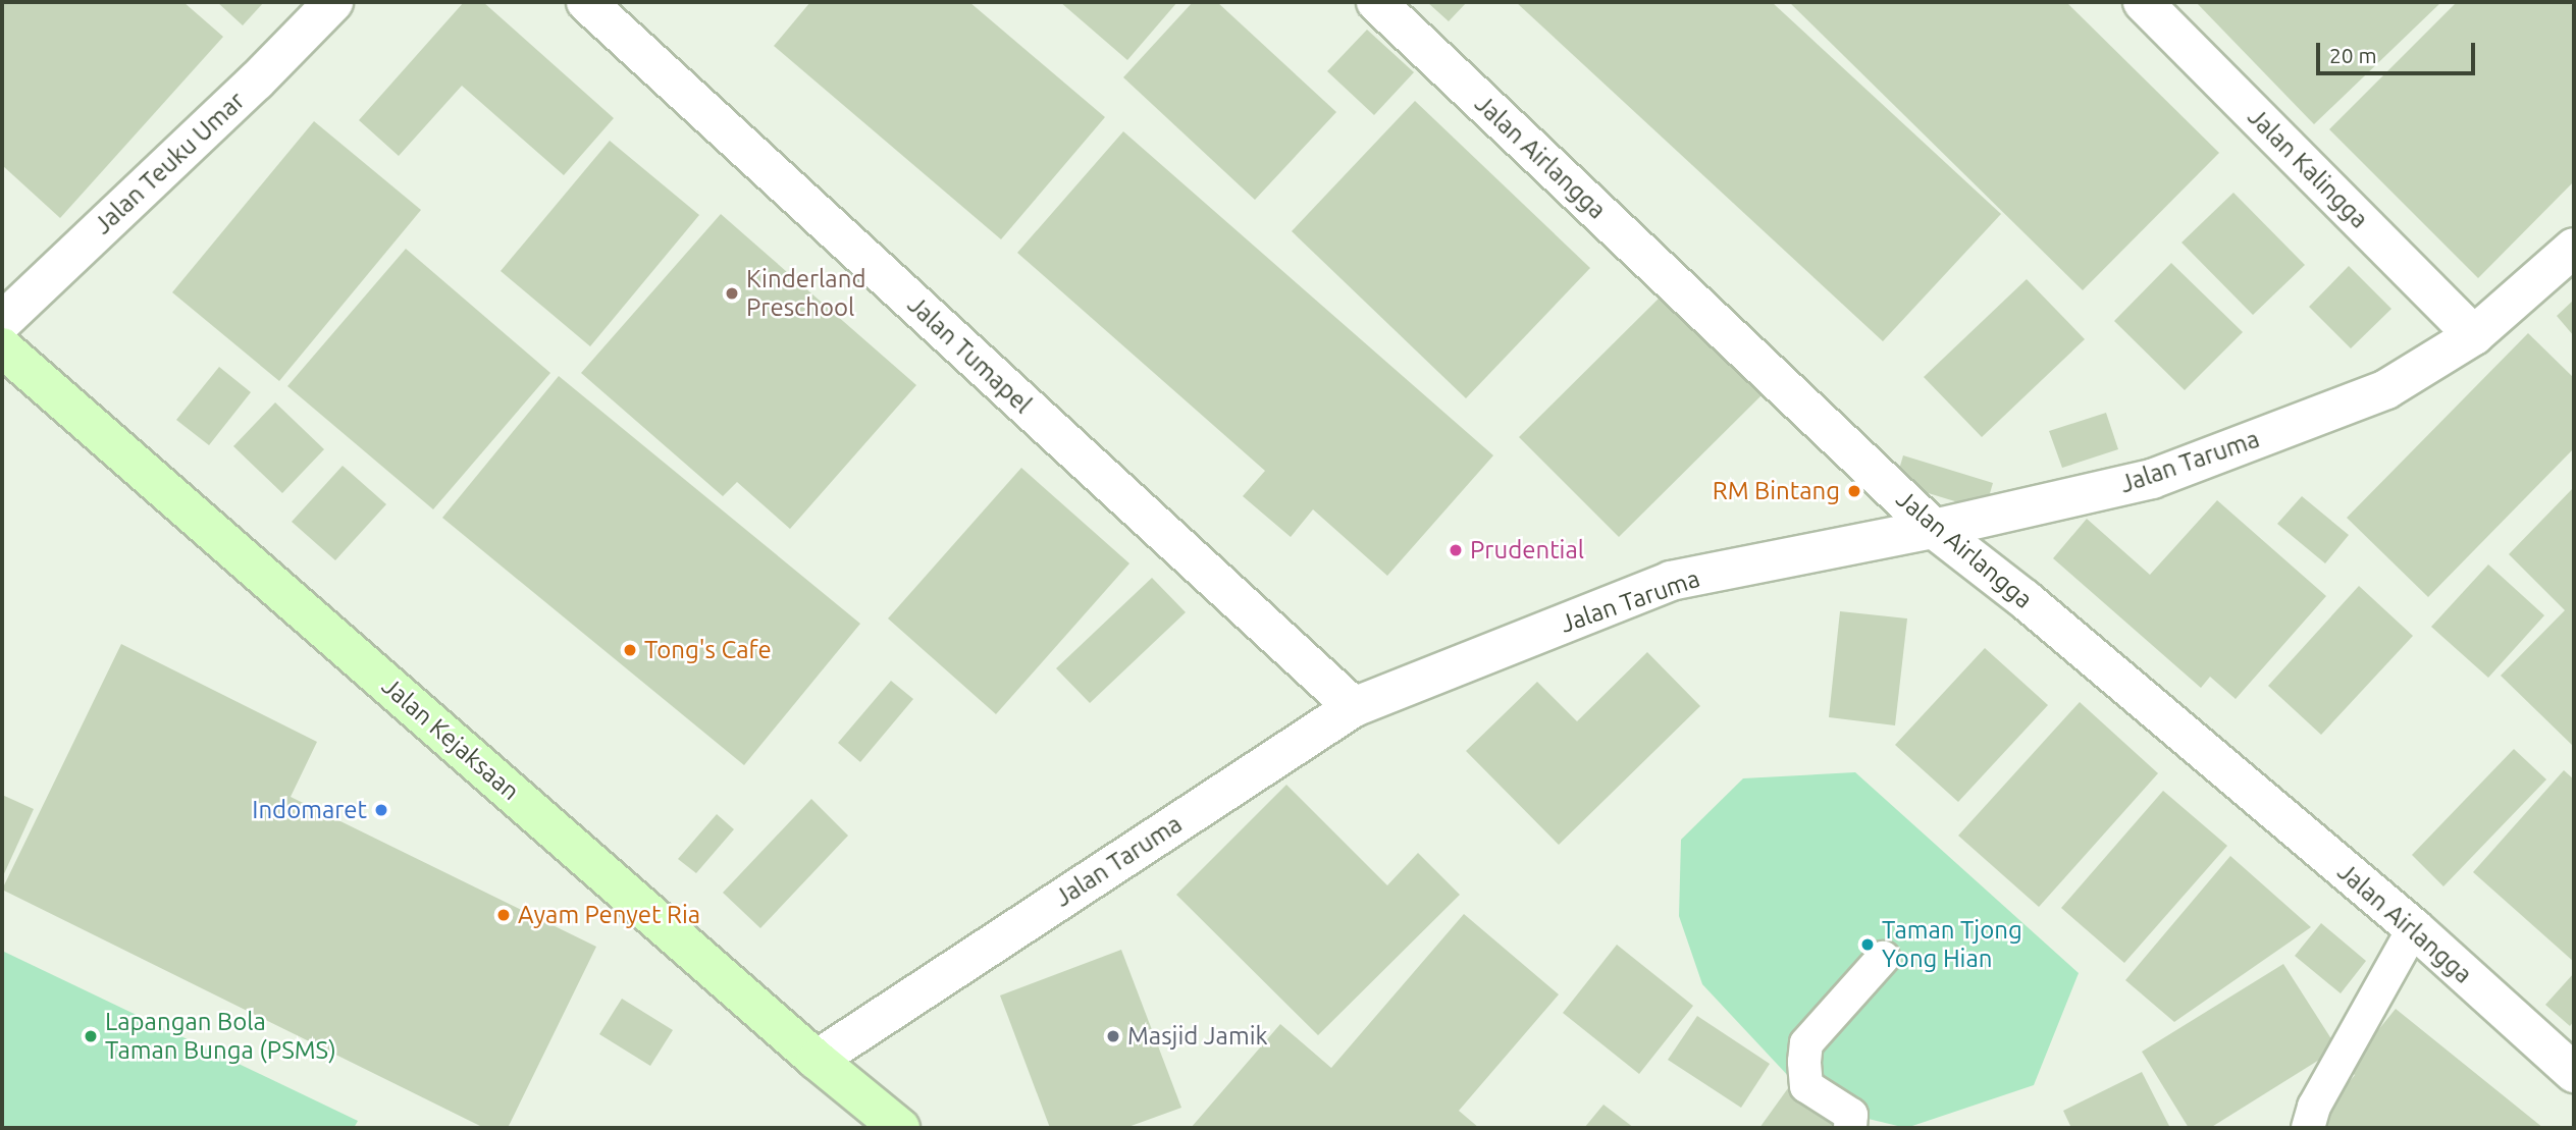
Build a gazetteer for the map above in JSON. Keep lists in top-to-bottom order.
{
  "streets": {
    "main road": ["Jalan Kejaksaan"],
    "street": [
      "Jalan Airlangga",
      "Jalan Teuku Umar",
      "Jalan Kalingga",
      "Jalan Tumapel",
      "Jalan Taruma"
    ]
  },
  "crossings": [
    ["Jalan Airlangga", "Jalan Taruma"],
    ["Jalan Kalingga", "Jalan Taruma"],
    ["Jalan Tumapel", "Jalan Taruma"],
    ["Jalan Taruma", "Jalan Kejaksaan"]
  ],
  "places": [
    "Kinderland Preschool",
    "RM Bintang",
    "Prudential",
    "Tong's Cafe",
    "Indomaret",
    "Ayam Penyet Ria",
    "Taman Tjong Yong Hian",
    "Lapangan Bola Taman Bunga (PSMS)",
    "Masjid Jamik"
  ],
  "scale_bar": "20 m"
}
